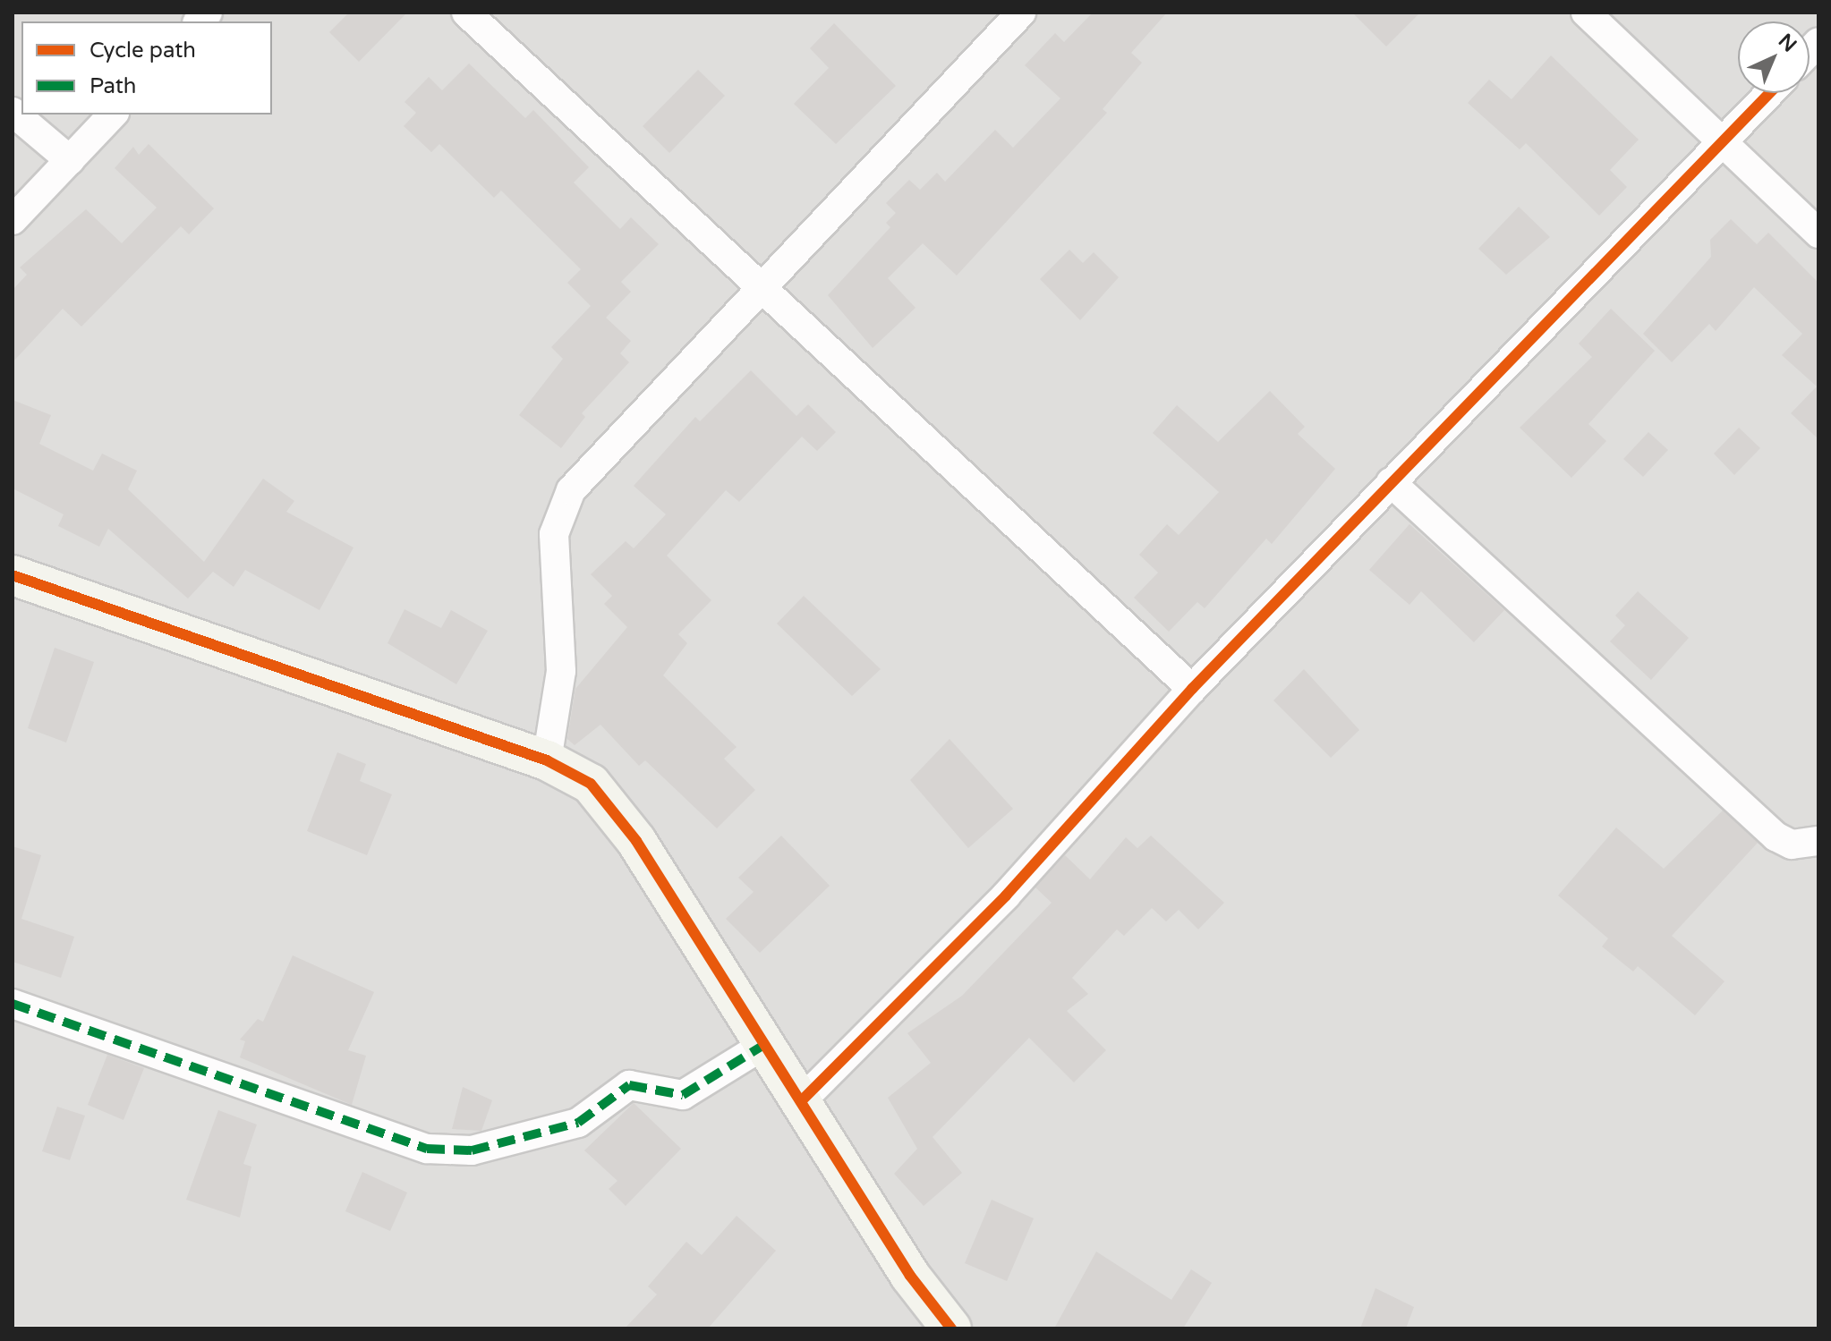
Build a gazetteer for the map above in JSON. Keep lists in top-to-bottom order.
{
  "legend": ["Cycle path", "Path"],
  "north": "top right"
}
